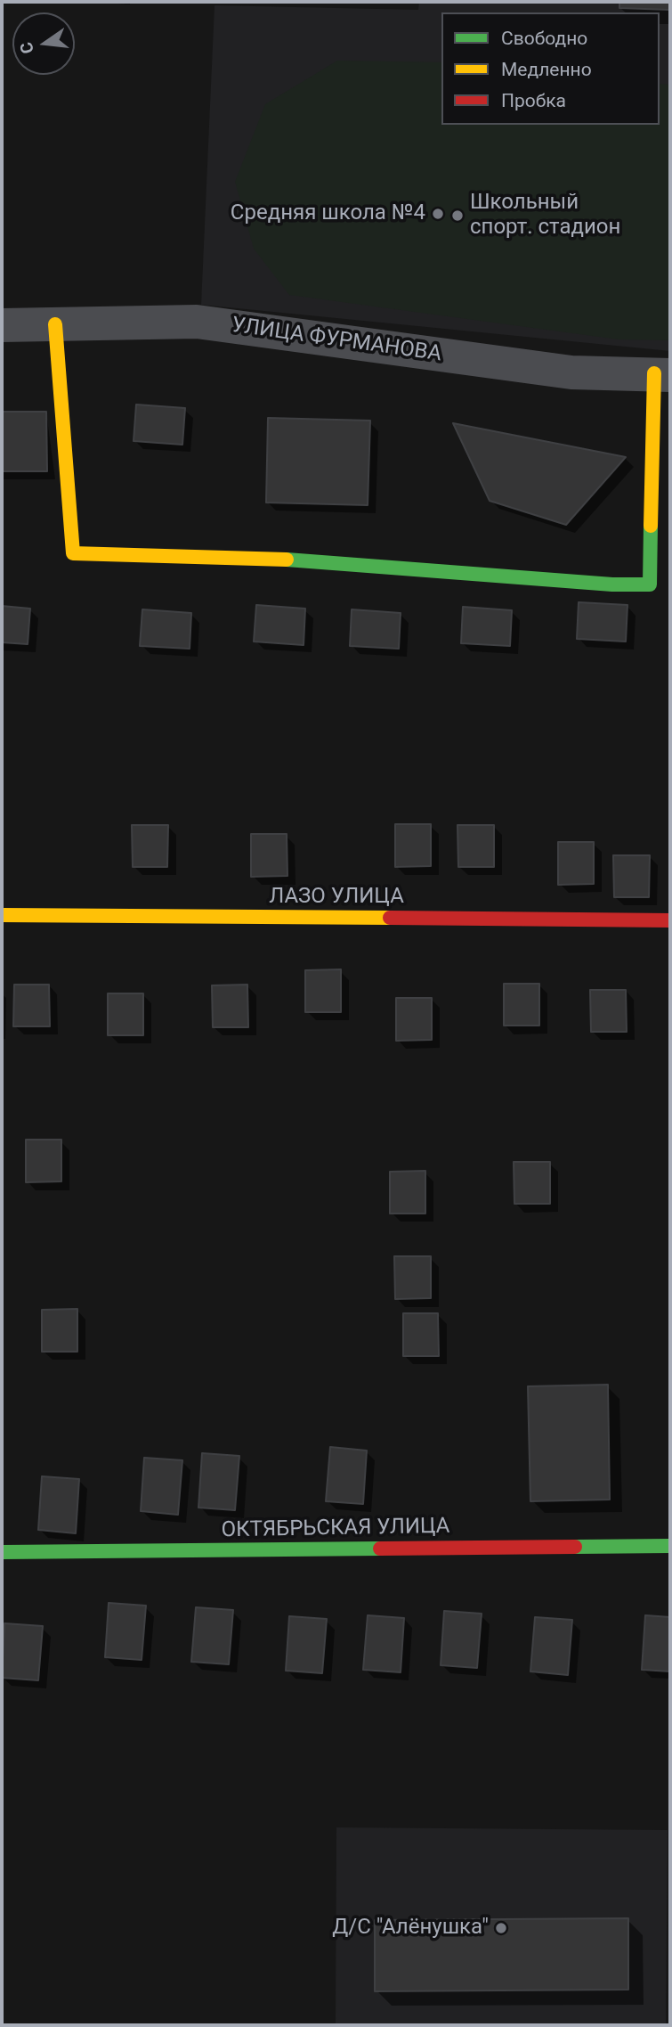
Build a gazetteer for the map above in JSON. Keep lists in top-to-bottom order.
{
  "streets": {
    "street": ["УЛИЦА ФУРМАНОВА", "ЛАЗО УЛИЦА", "ОКТЯБРЬСКАЯ УЛИЦА"]
  },
  "places": ["Средняя школа №4", "Школьный спорт. стадион", "Д/С \"Алёнушка\""],
  "legend": ["Свободно", "Медленно", "Пробка"],
  "north": "left"
}
